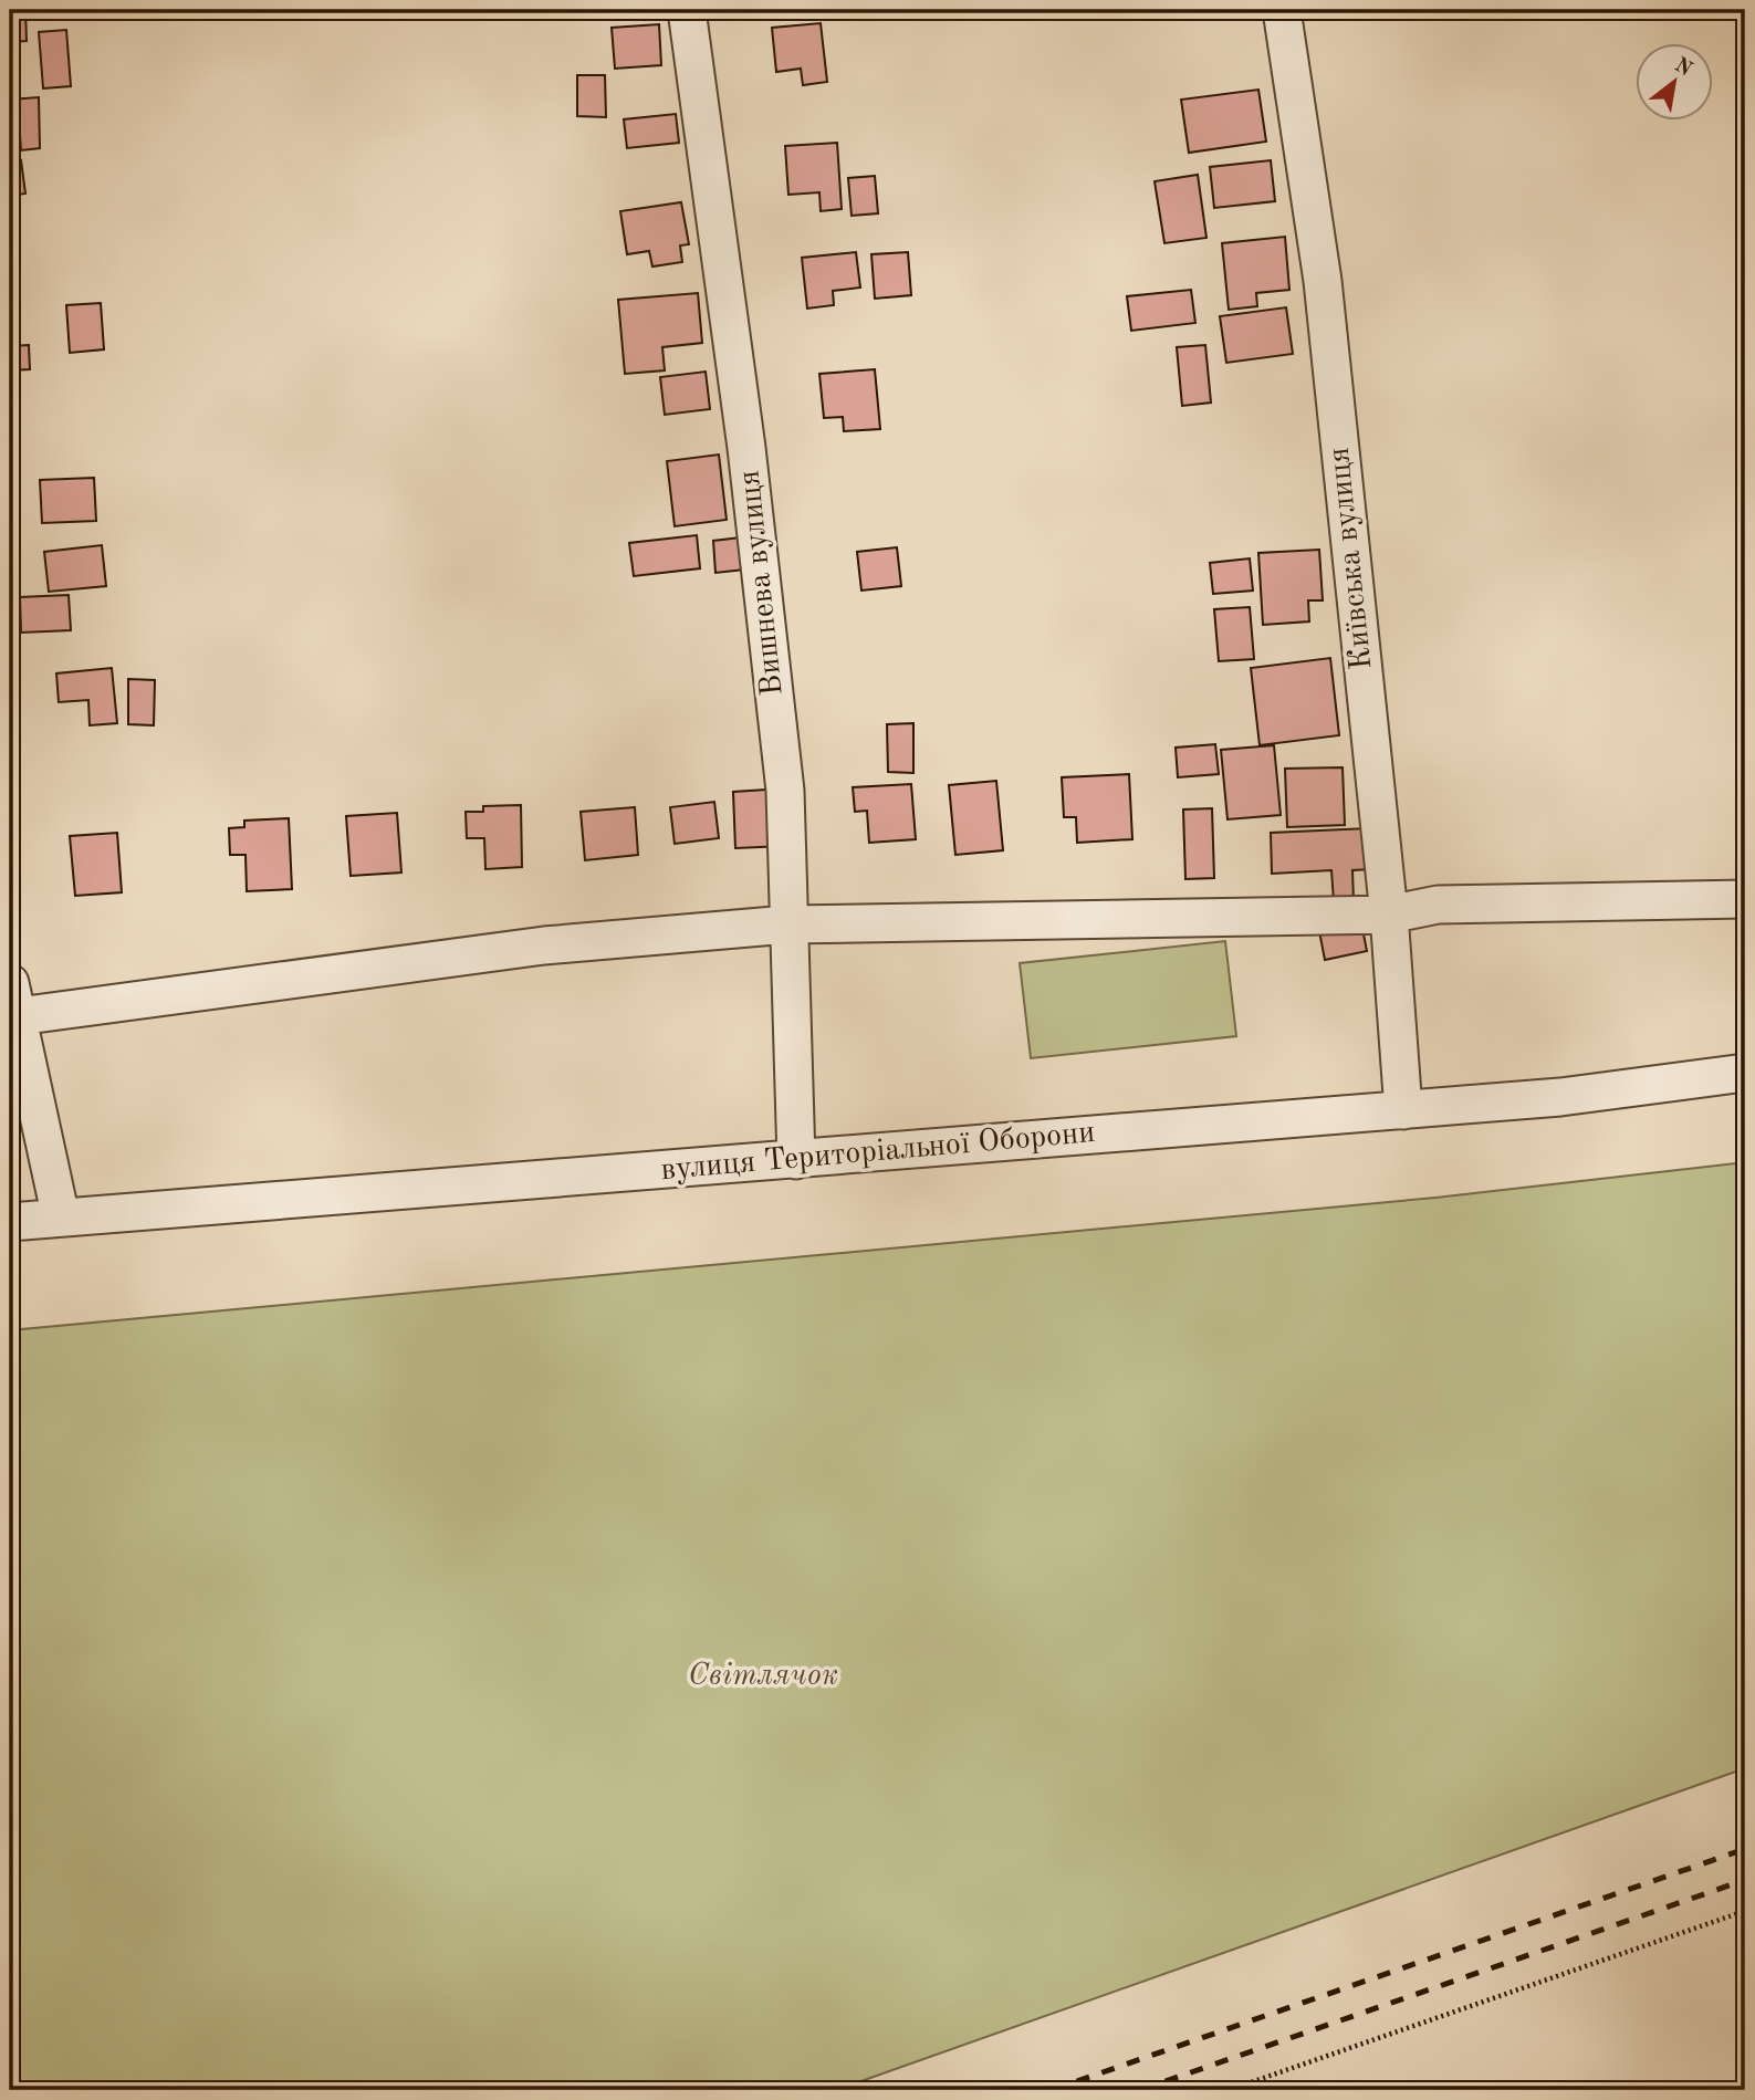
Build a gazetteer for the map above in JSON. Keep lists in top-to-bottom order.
{
  "streets": {
    "street": ["Київська вулиця", "Вишнева вулиця", "вулиця Територіальної Оборони"]
  },
  "crossings": [
    ["Київська вулиця", "вулиця Територіальної Оборони"],
    ["Вишнева вулиця", "вулиця Територіальної Оборони"]
  ],
  "parks": ["Світлячок"],
  "north": "top right"
}
